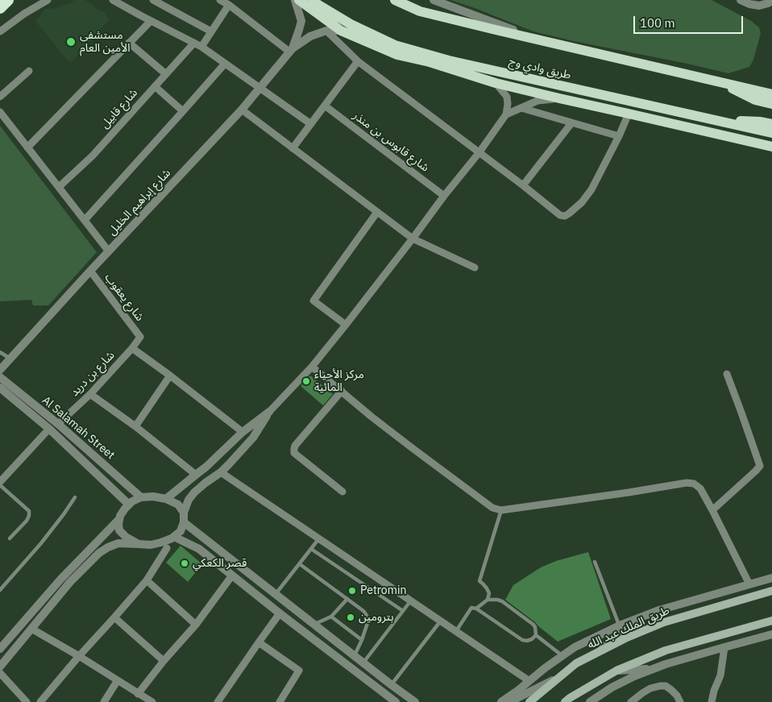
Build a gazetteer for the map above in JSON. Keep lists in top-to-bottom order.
{
  "streets": {
    "main road": ["طريق وادي وج", "طريق الملك عبد الله"],
    "street": [
      "شارع قابيل",
      "شارع قابوس بن منذر",
      "شارع إبراهيم الخليل",
      "شارع يعقوب",
      "شارع بن دريد",
      "Al Salamah Street"
    ]
  },
  "crossings": [
    ["شارع إبراهيم الخليل", "شارع يعقوب"],
    ["شارع يعقوب", "شارع بن دريد"],
    ["شارع بن دريد", "Al Salamah Street"]
  ],
  "places": [
    "مستشفى الأمين العام",
    "مركز الأحياء المائية",
    "قصر الكعكي",
    "Petromin",
    "بترومين"
  ],
  "scale_bar": "100 m"
}
